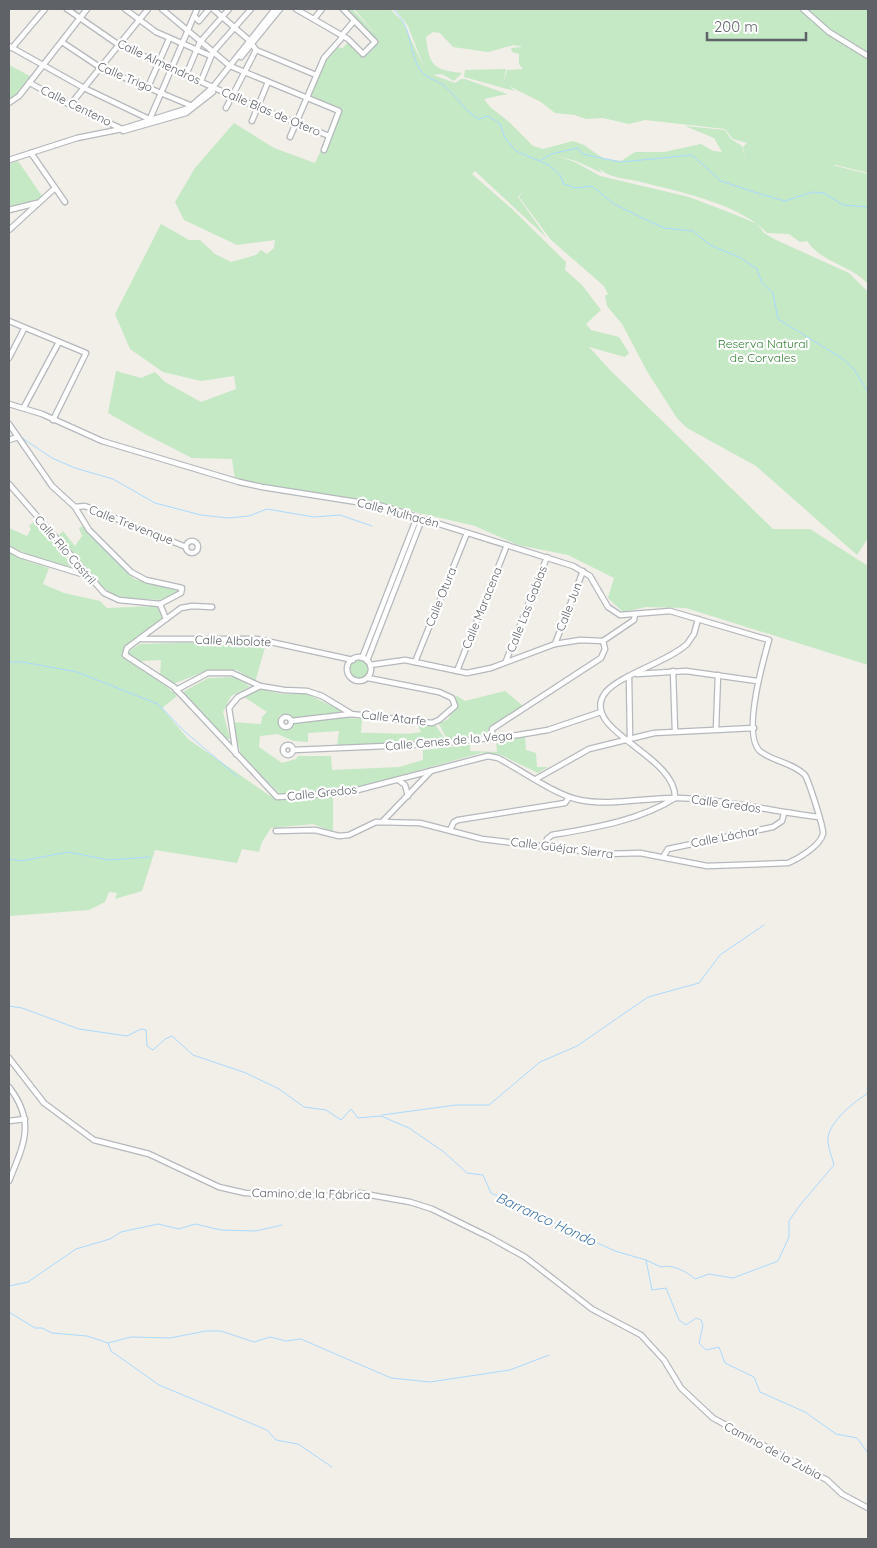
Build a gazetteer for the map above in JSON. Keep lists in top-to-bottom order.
{
  "streets": {
    "street": [
      "Calle Almendros",
      "Calle Trigo",
      "Calle Centeno",
      "Calle Blas de Otero",
      "Calle Mulhacén",
      "Calle Trevenque",
      "Calle Río Castril",
      "Calle Otura",
      "Calle Jun",
      "Calle Maracena",
      "Calle Las Gabias",
      "Calle Albolote",
      "Calle Atarfe",
      "Calle Cenes de la Vega",
      "Calle Gredos",
      "Calle Láchar",
      "Calle Güéjar Sierra",
      "Camino de la Fábrica",
      "Camino de la Zubia"
    ]
  },
  "crossings": [
    ["Calle Almendros", "Calle Blas de Otero"],
    ["Calle Mulhacén", "Calle Otura"],
    ["Calle Mulhacén", "Calle Jun"],
    ["Calle Mulhacén", "Calle Maracena"],
    ["Calle Mulhacén", "Calle Las Gabias"],
    ["Calle Albolote", "Calle Atarfe"],
    ["Calle Albolote", "Calle Gredos"],
    ["Calle Gredos", "Calle Láchar"],
    ["Calle Gredos", "Calle Güéjar Sierra"],
    ["Calle Láchar", "Calle Güéjar Sierra"],
    ["Camino de la Fábrica", "Camino de la Zubia"]
  ],
  "water": ["Barranco Hondo"],
  "parks": ["Reserva Natural de Corvales"],
  "scale_bar": "200 m"
}
